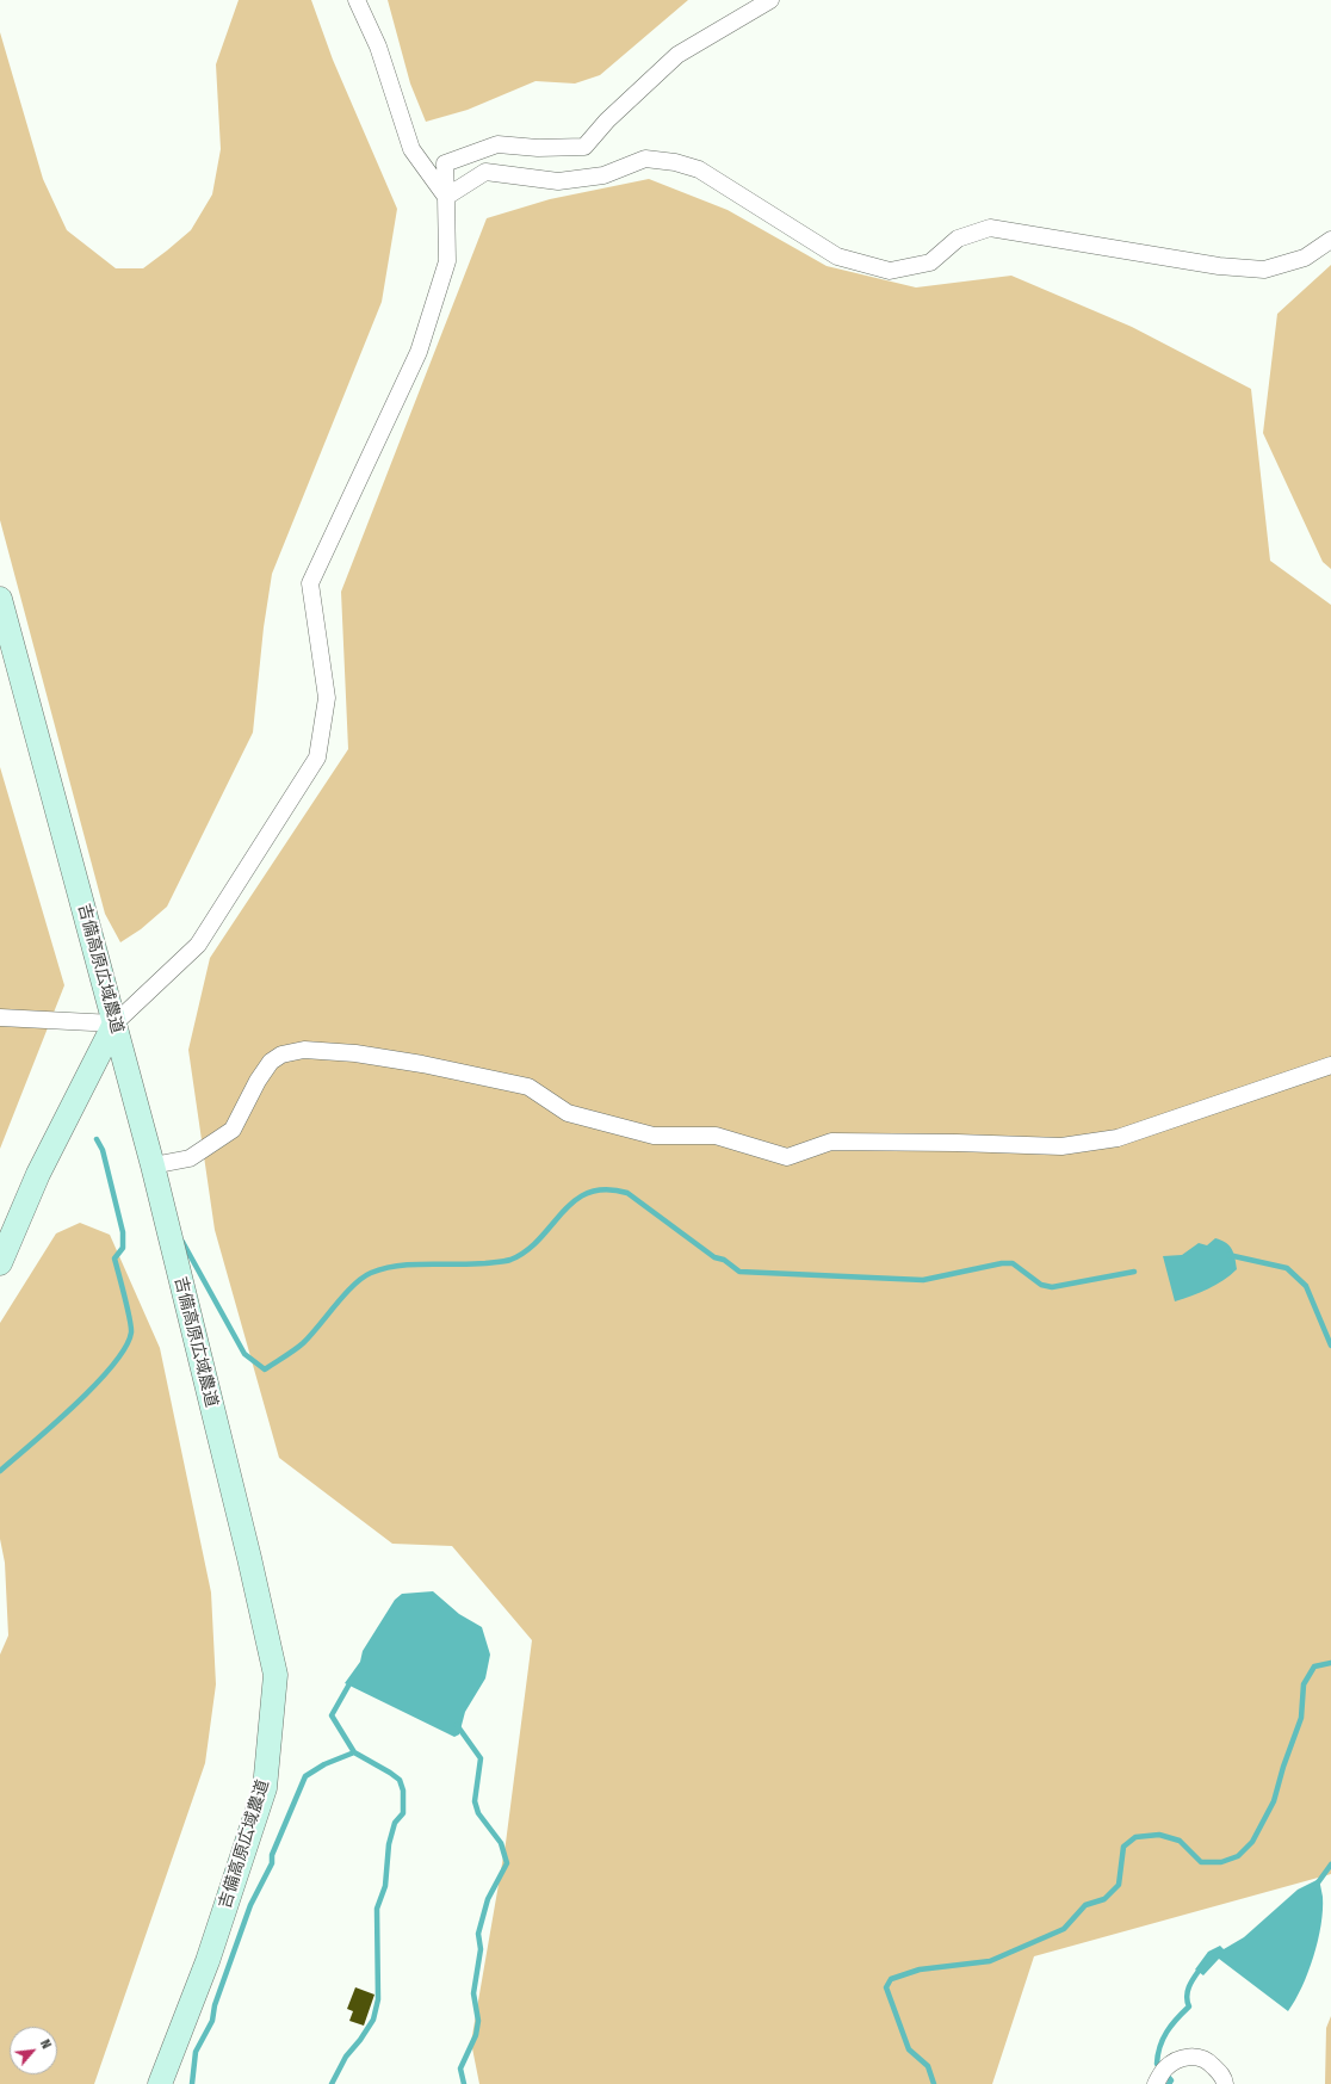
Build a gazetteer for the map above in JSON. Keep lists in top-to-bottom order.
{
  "streets": {
    "street": ["吉備高原広域農道"]
  },
  "north": "top right"
}
